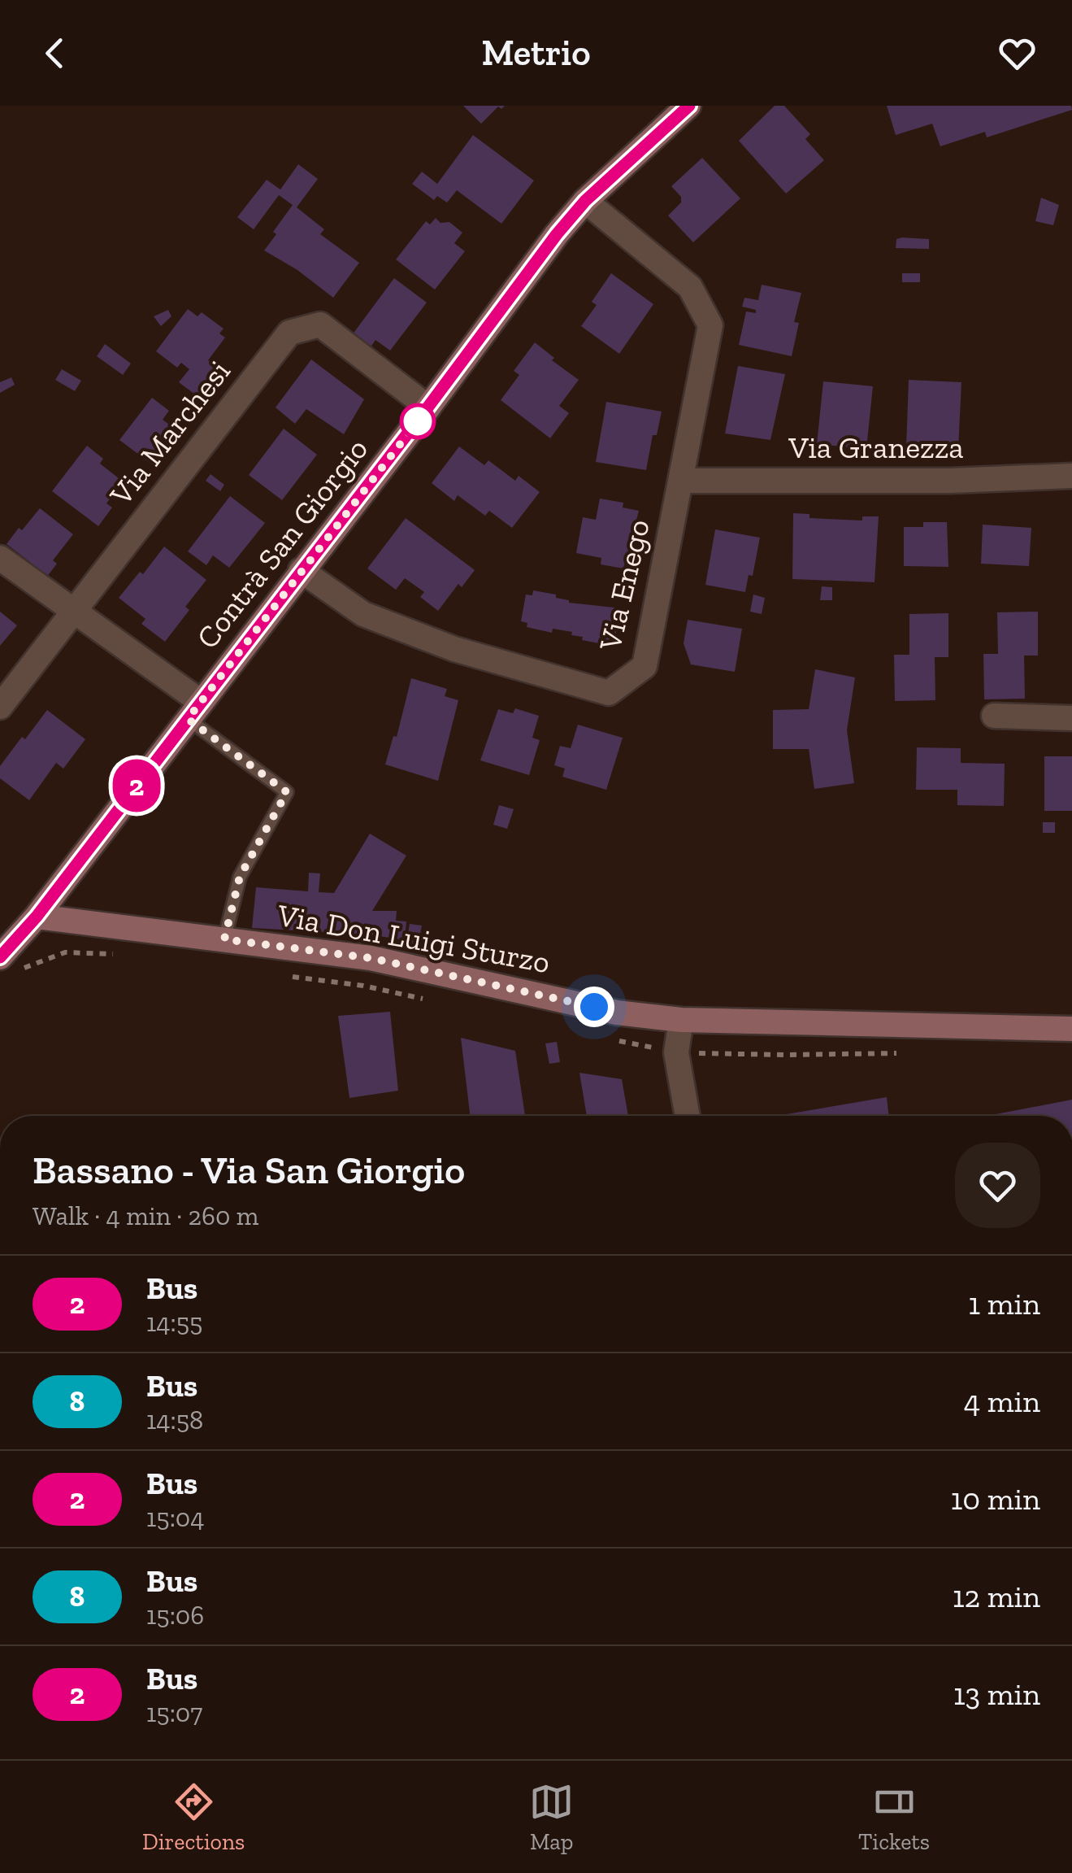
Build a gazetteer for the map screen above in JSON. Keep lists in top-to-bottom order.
{
  "streets": {
    "street": [
      "Via Marchesi",
      "Via Granezza",
      "Contrà San Giorgio",
      "Via Enego",
      "Via Don Luigi Sturzo"
    ]
  },
  "crossings": [
    ["Via Marchesi", "Contrà San Giorgio"],
    ["Via Granezza", "Via Enego"],
    ["Contrà San Giorgio", "Via Enego"],
    ["Contrà San Giorgio", "Via Don Luigi Sturzo"]
  ],
  "lines": ["bus line 2"],
  "page": {
    "header": "Metrio",
    "on_map": "2",
    "heading": ["Bassano - Via San Giorgio", "Walk · 4 min · 260 m"],
    "list": [
      {
        "mark": "2",
        "name": "Bus",
        "note": "14:55",
        "value": "1 min"
      },
      {
        "mark": "8",
        "name": "Bus",
        "note": "14:58",
        "value": "4 min"
      },
      {
        "mark": "2",
        "name": "Bus",
        "note": "15:04",
        "value": "10 min"
      },
      {
        "mark": "8",
        "name": "Bus",
        "note": "15:06",
        "value": "12 min"
      },
      {
        "mark": "2",
        "name": "Bus",
        "note": "15:07",
        "value": "13 min"
      }
    ],
    "tabs": ["Directions", "Map", "Tickets"]
  }
}
